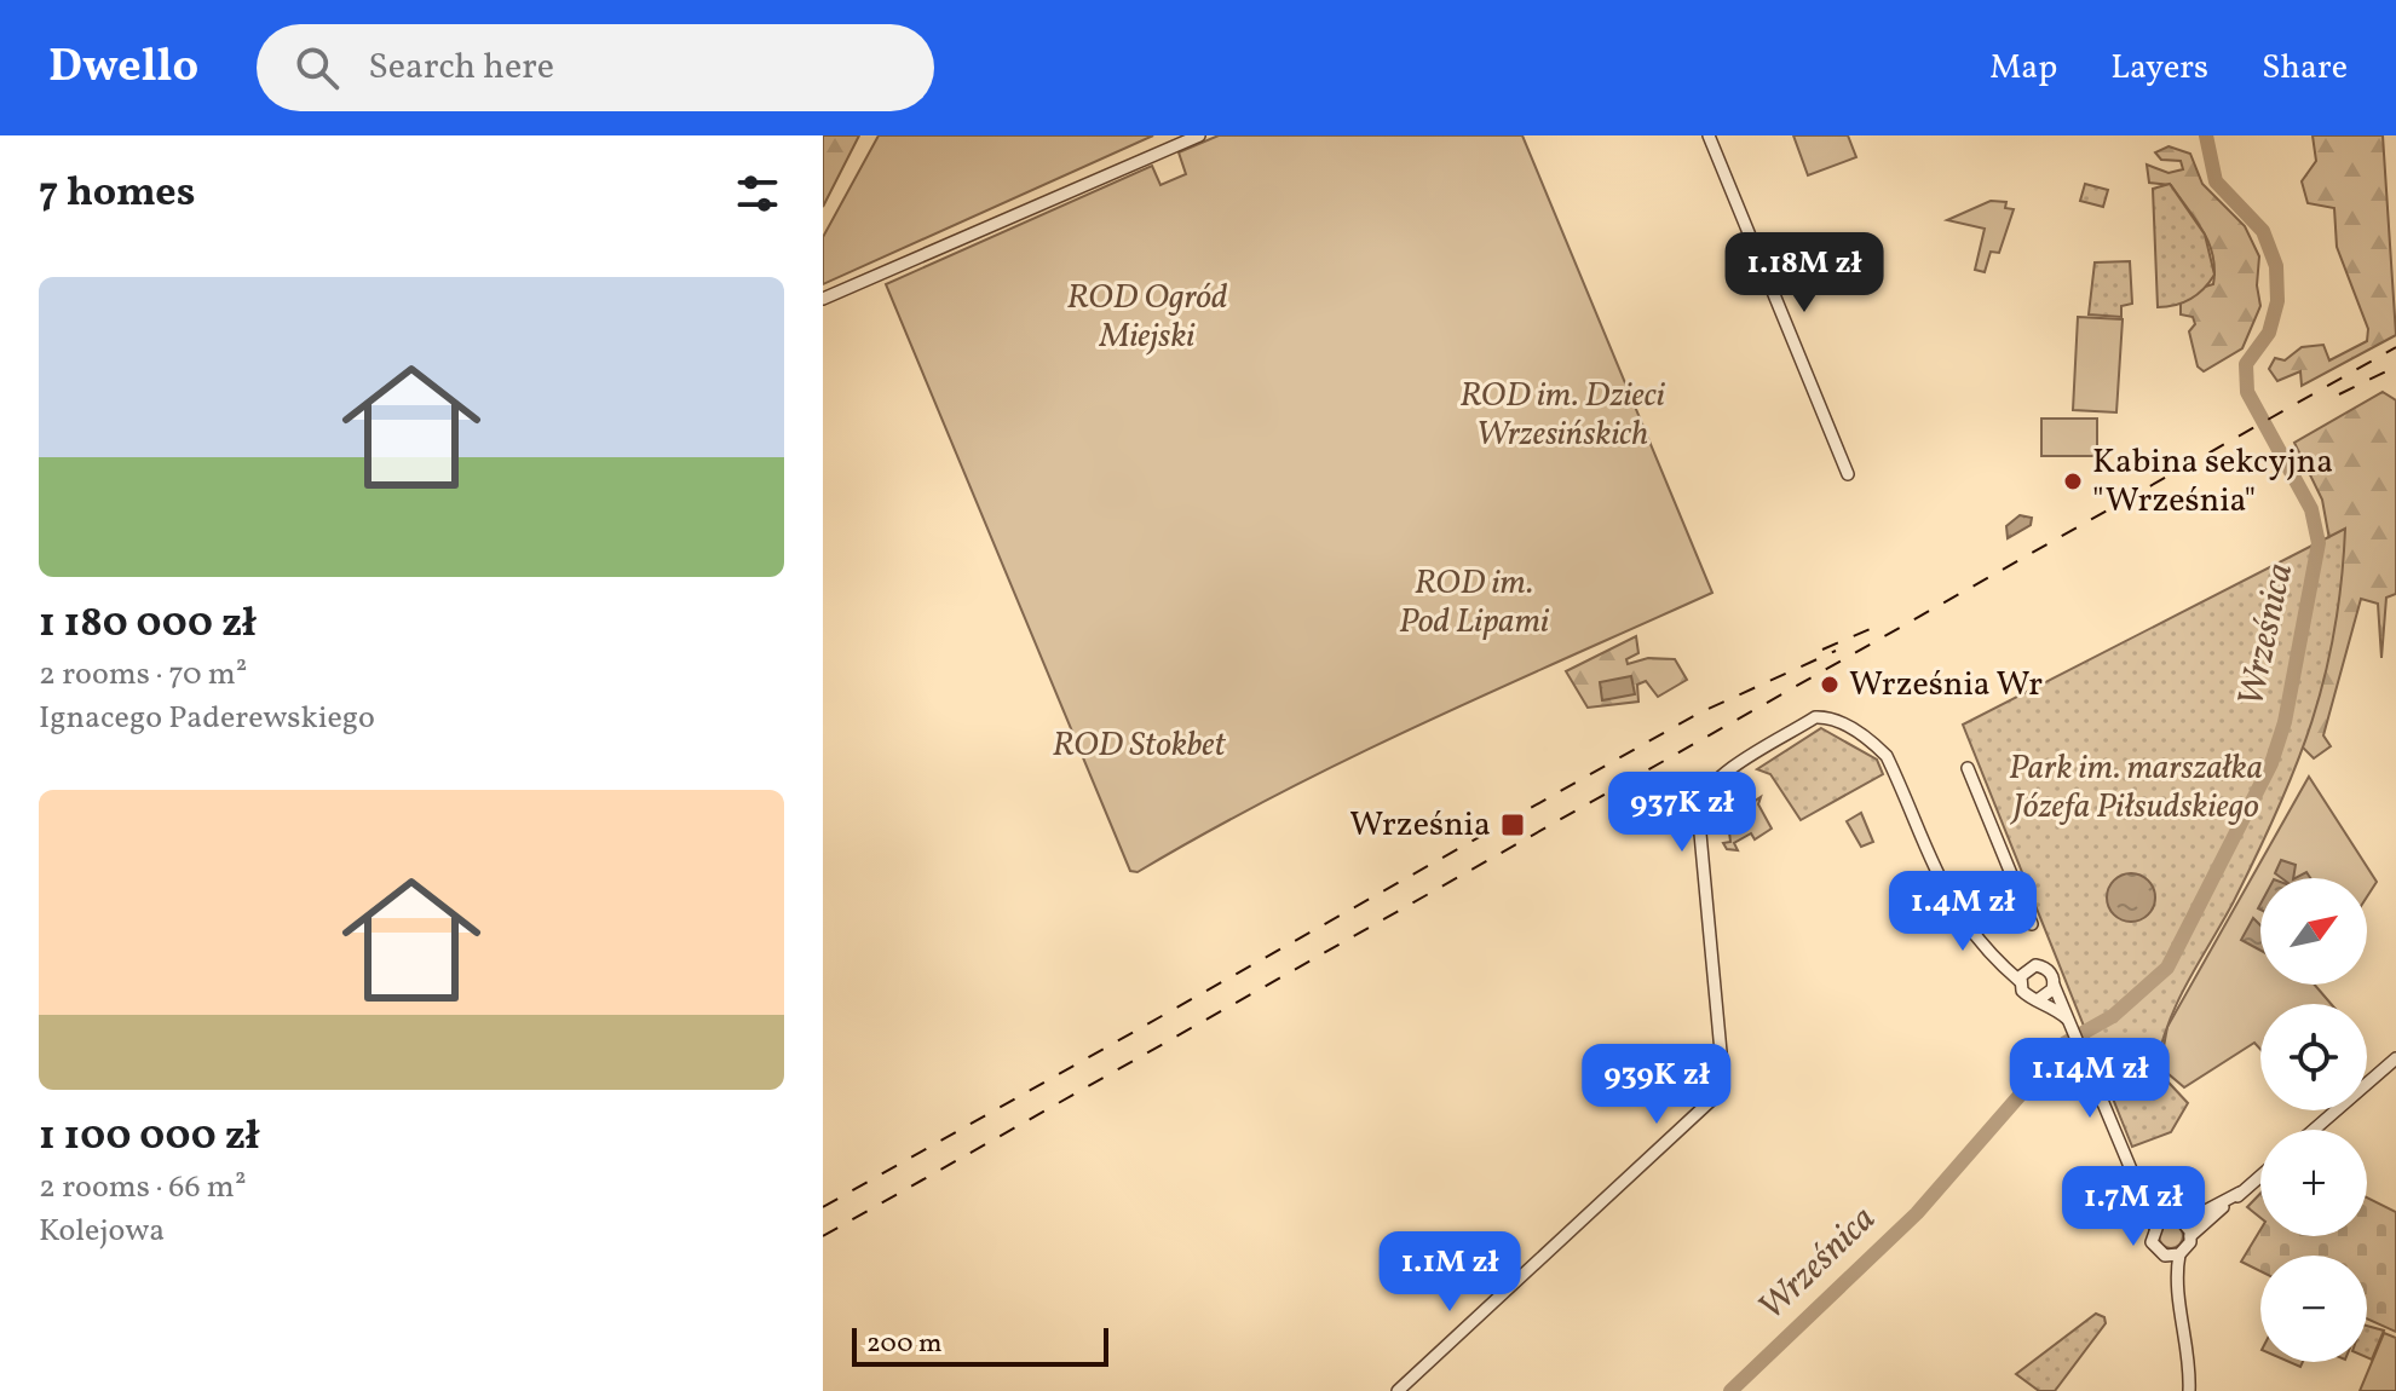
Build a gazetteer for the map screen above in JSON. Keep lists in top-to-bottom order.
{
  "water": ["Wrześnica"],
  "parks": [
    "ROD Ogród Miejski",
    "ROD im. Dzieci Wrzesińskich",
    "ROD im. Pod Lipami",
    "ROD Stokbet",
    "Park im. marszałka Józefa Piłsudskiego"
  ],
  "places": {
    "other": ["Kabina sekcyjna \"Września\"", "Września Wr"],
    "transit": ["Września"]
  },
  "scale_bar": "200 m",
  "north": "top right",
  "page": {
    "header": "Dwello",
    "search": "Search here",
    "nav": ["Map", "Layers", "Share"],
    "heading": "7 homes",
    "price": [
      "1.18M zł",
      "937K zł",
      "1.4M zł",
      "1.14M zł",
      "939K zł",
      "1.7M zł",
      "1.1M zł"
    ],
    "list": [
      {
        "name": "1 180 000 zł",
        "note": "2 rooms · 70 m² · Ignacego Paderewskiego"
      },
      {
        "name": "1 100 000 zł",
        "note": "2 rooms · 66 m² · Kolejowa"
      }
    ],
    "map_buttons": ["+", "−"],
    "scale": "200 m"
  }
}
